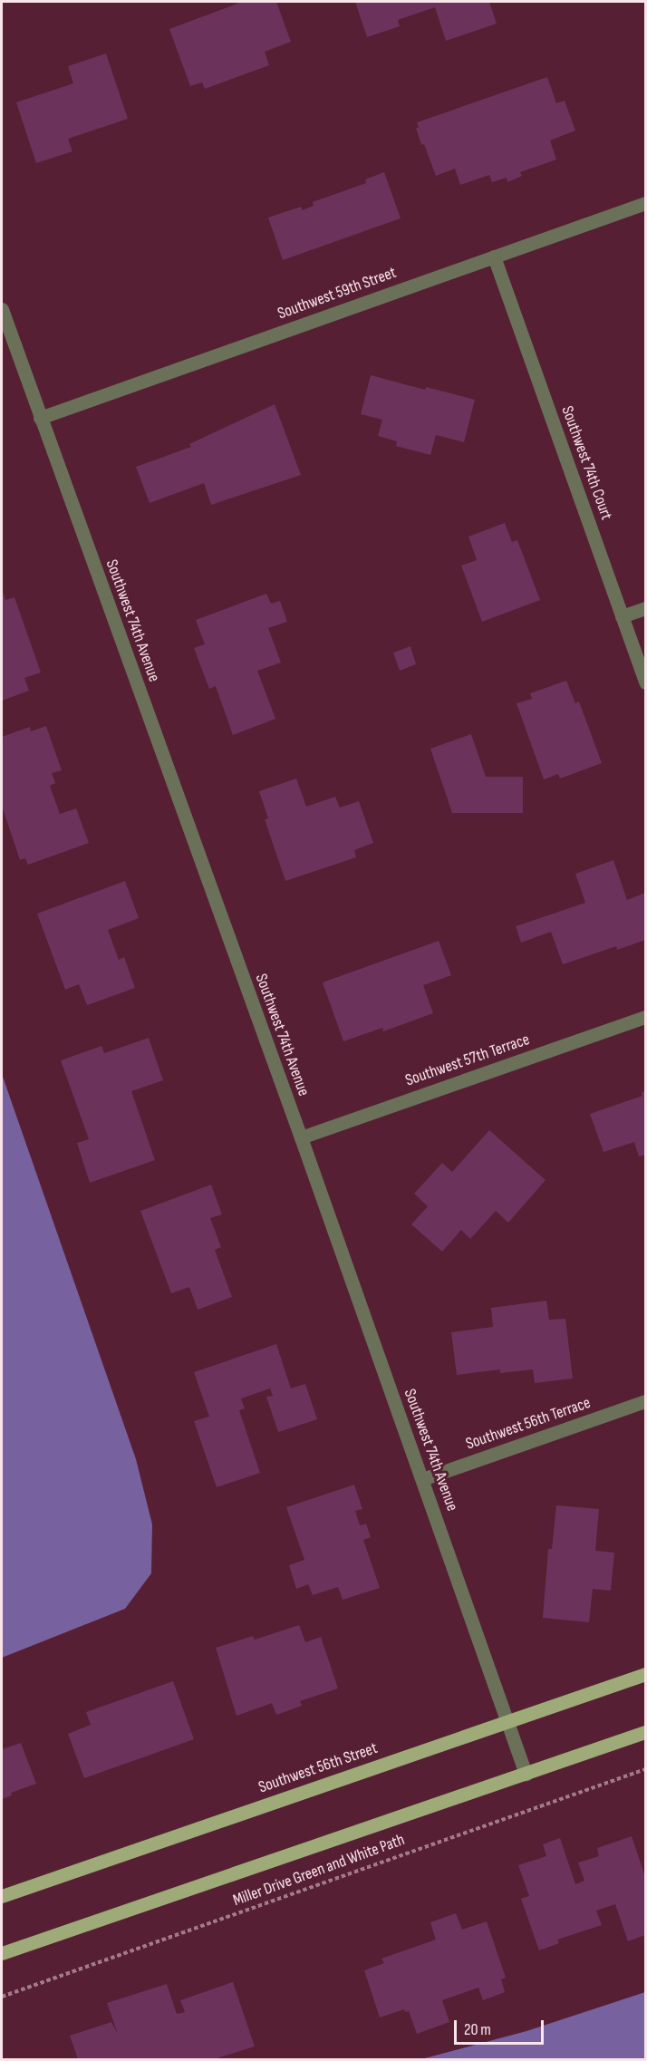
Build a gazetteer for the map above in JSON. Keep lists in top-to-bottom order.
{
  "streets": {
    "main road": ["Southwest 56th Street"],
    "street": [
      "Southwest 59th Street",
      "Southwest 74th Court",
      "Southwest 74th Avenue",
      "Southwest 57th Terrace",
      "Southwest 56th Terrace"
    ],
    "path": ["Miller Drive Green and White Path"]
  },
  "crossings": [
    ["Southwest 59th Street", "Southwest 74th Court"],
    ["Southwest 59th Street", "Southwest 74th Avenue"],
    ["Southwest 74th Avenue", "Southwest 57th Terrace"],
    ["Southwest 74th Avenue", "Southwest 56th Terrace"],
    ["Southwest 74th Avenue", "Southwest 56th Street"]
  ],
  "scale_bar": "20 m"
}
